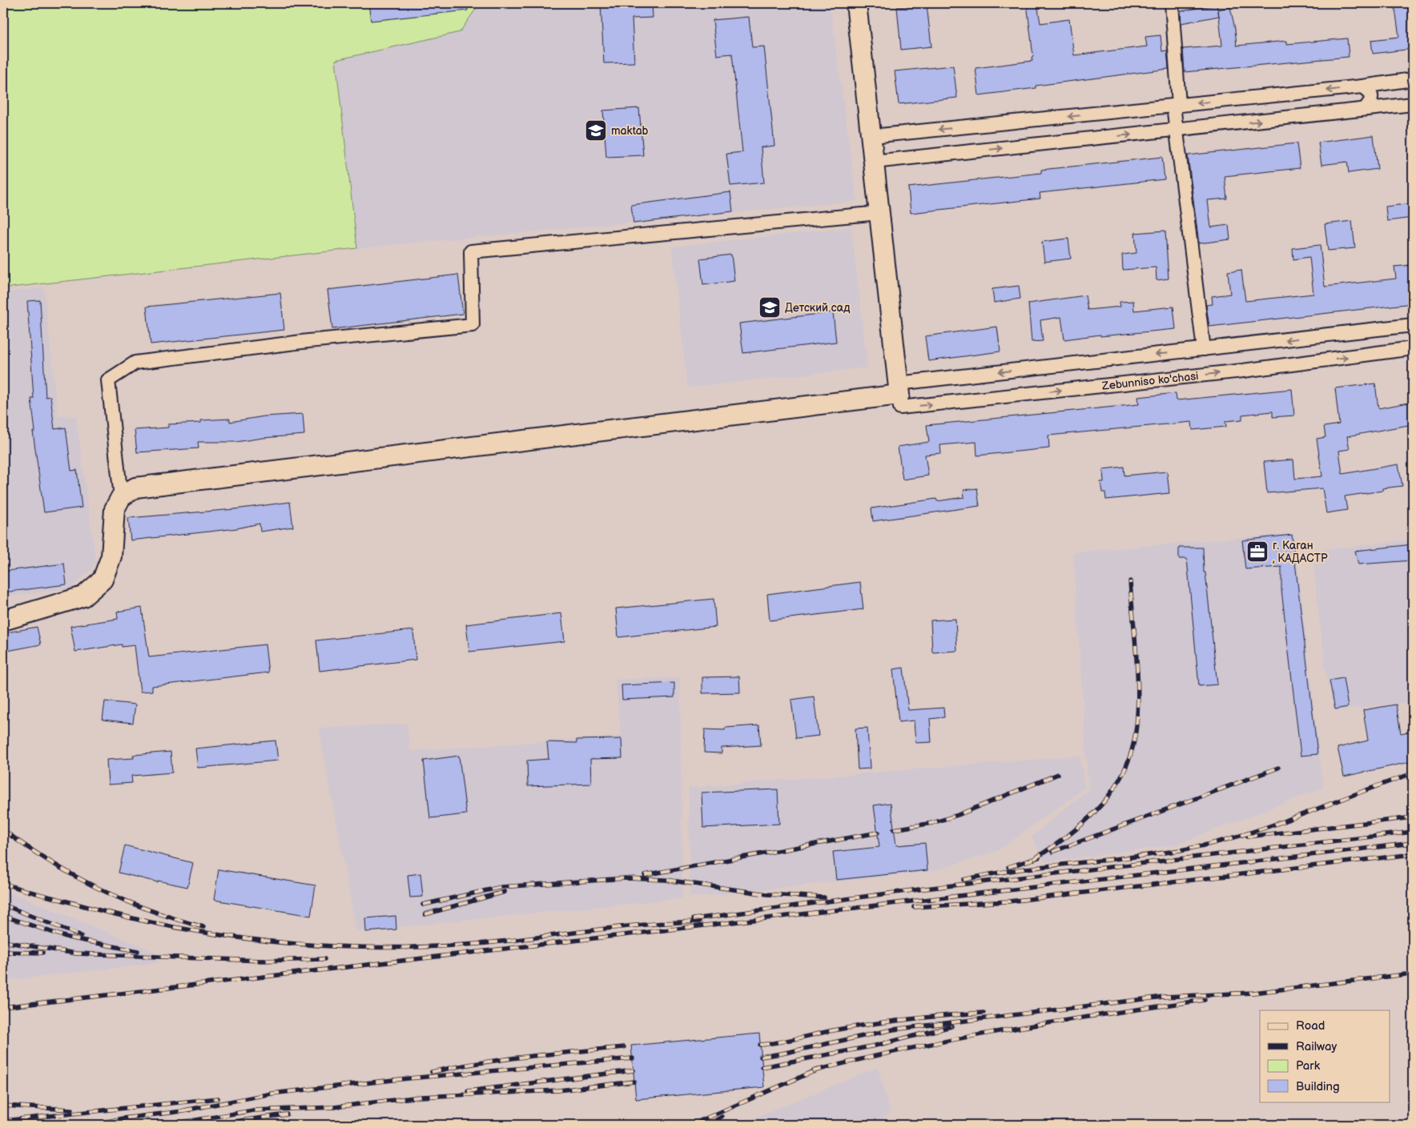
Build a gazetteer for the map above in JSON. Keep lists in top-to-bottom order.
{
  "streets": {
    "street": ["Zebunniso ko'chasi"]
  },
  "places": {
    "school or university": ["maktab", "Детский сад"],
    "office": ["г. Каган , КАДАСТР"]
  },
  "legend": [
    "Road",
    "Railway",
    "Park",
    "Building"
  ]
}
